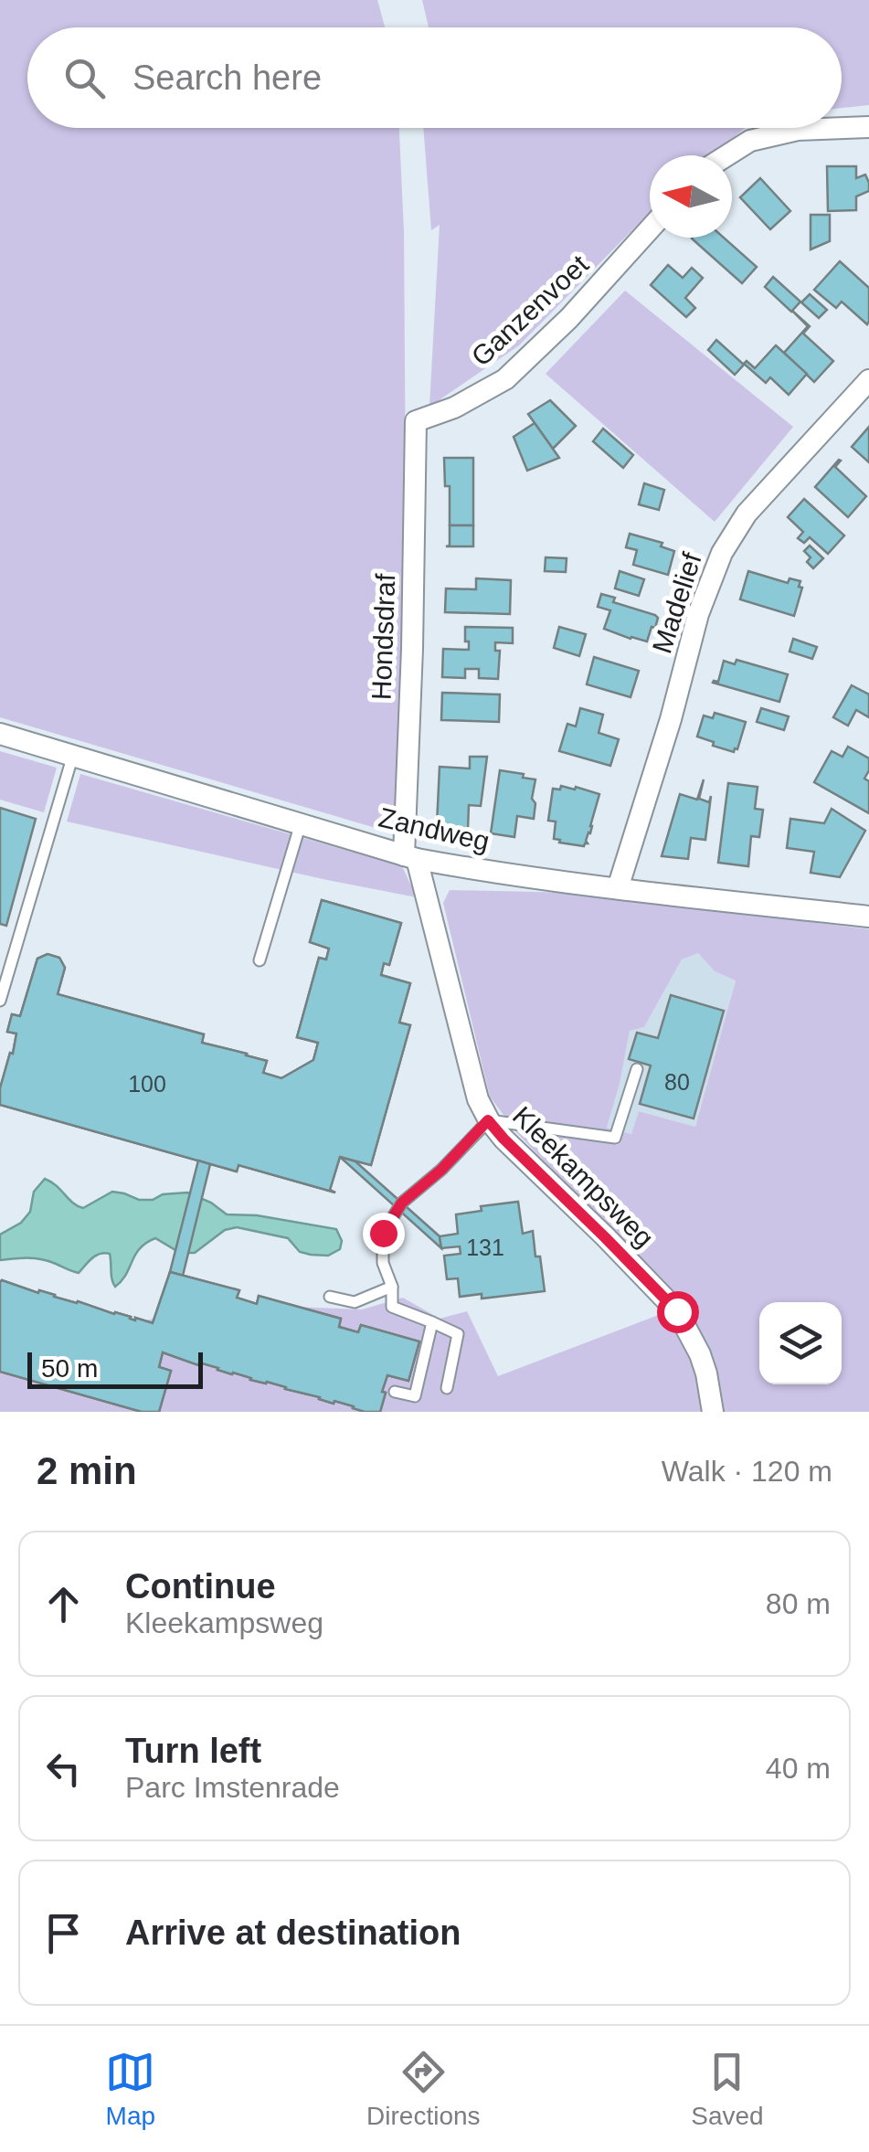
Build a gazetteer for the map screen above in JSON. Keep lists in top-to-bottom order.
{
  "streets": {
    "street": [
      "Ganzenvoet",
      "Madelief",
      "Hondsdraf",
      "Zandweg",
      "Kleekampsweg"
    ]
  },
  "crossings": [
    ["Ganzenvoet", "Hondsdraf"],
    ["Madelief", "Zandweg"],
    ["Hondsdraf", "Zandweg"],
    ["Hondsdraf", "Kleekampsweg"],
    ["Zandweg", "Kleekampsweg"]
  ],
  "house_numbers": ["80", "100", "131"],
  "scale_bar": "50 m",
  "north": "left",
  "page": {
    "search": "Search here",
    "scale": "50 m",
    "heading": ["2 min", "Walk · 120 m"],
    "list": [
      ["Continue", "Kleekampsweg", "80 m"],
      ["Turn left", "Parc Imstenrade", "40 m"],
      "Arrive at destination"
    ],
    "nav": ["Map", "Directions", "Saved"]
  }
}
